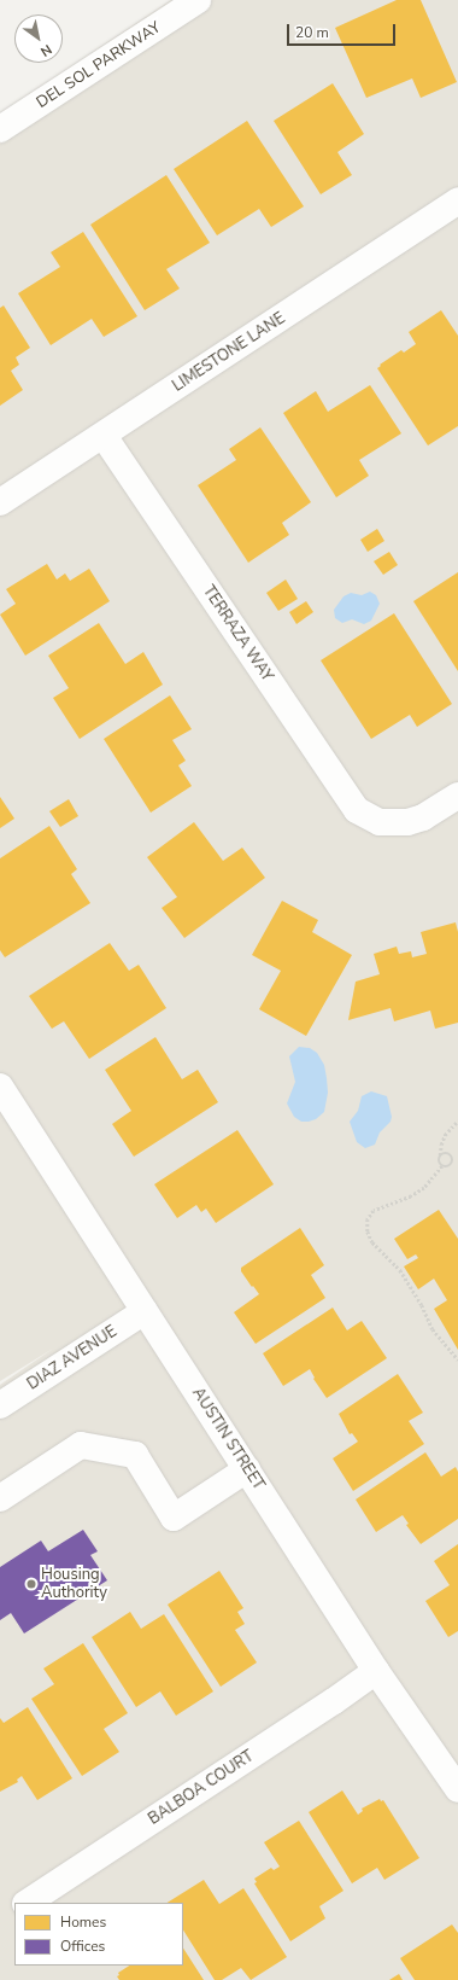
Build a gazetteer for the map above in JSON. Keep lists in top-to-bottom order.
{
  "streets": {
    "street": [
      "DEL SOL PARKWAY",
      "LIMESTONE LANE",
      "TERRAZA WAY",
      "DIAZ AVENUE",
      "AUSTIN STREET",
      "BALBOA COURT"
    ]
  },
  "crossings": [
    ["LIMESTONE LANE", "TERRAZA WAY"],
    ["DIAZ AVENUE", "AUSTIN STREET"],
    ["AUSTIN STREET", "BALBOA COURT"]
  ],
  "places": ["Housing Authority"],
  "legend": ["Homes", "Offices"],
  "scale_bar": "20 m",
  "north": "bottom right"
}
